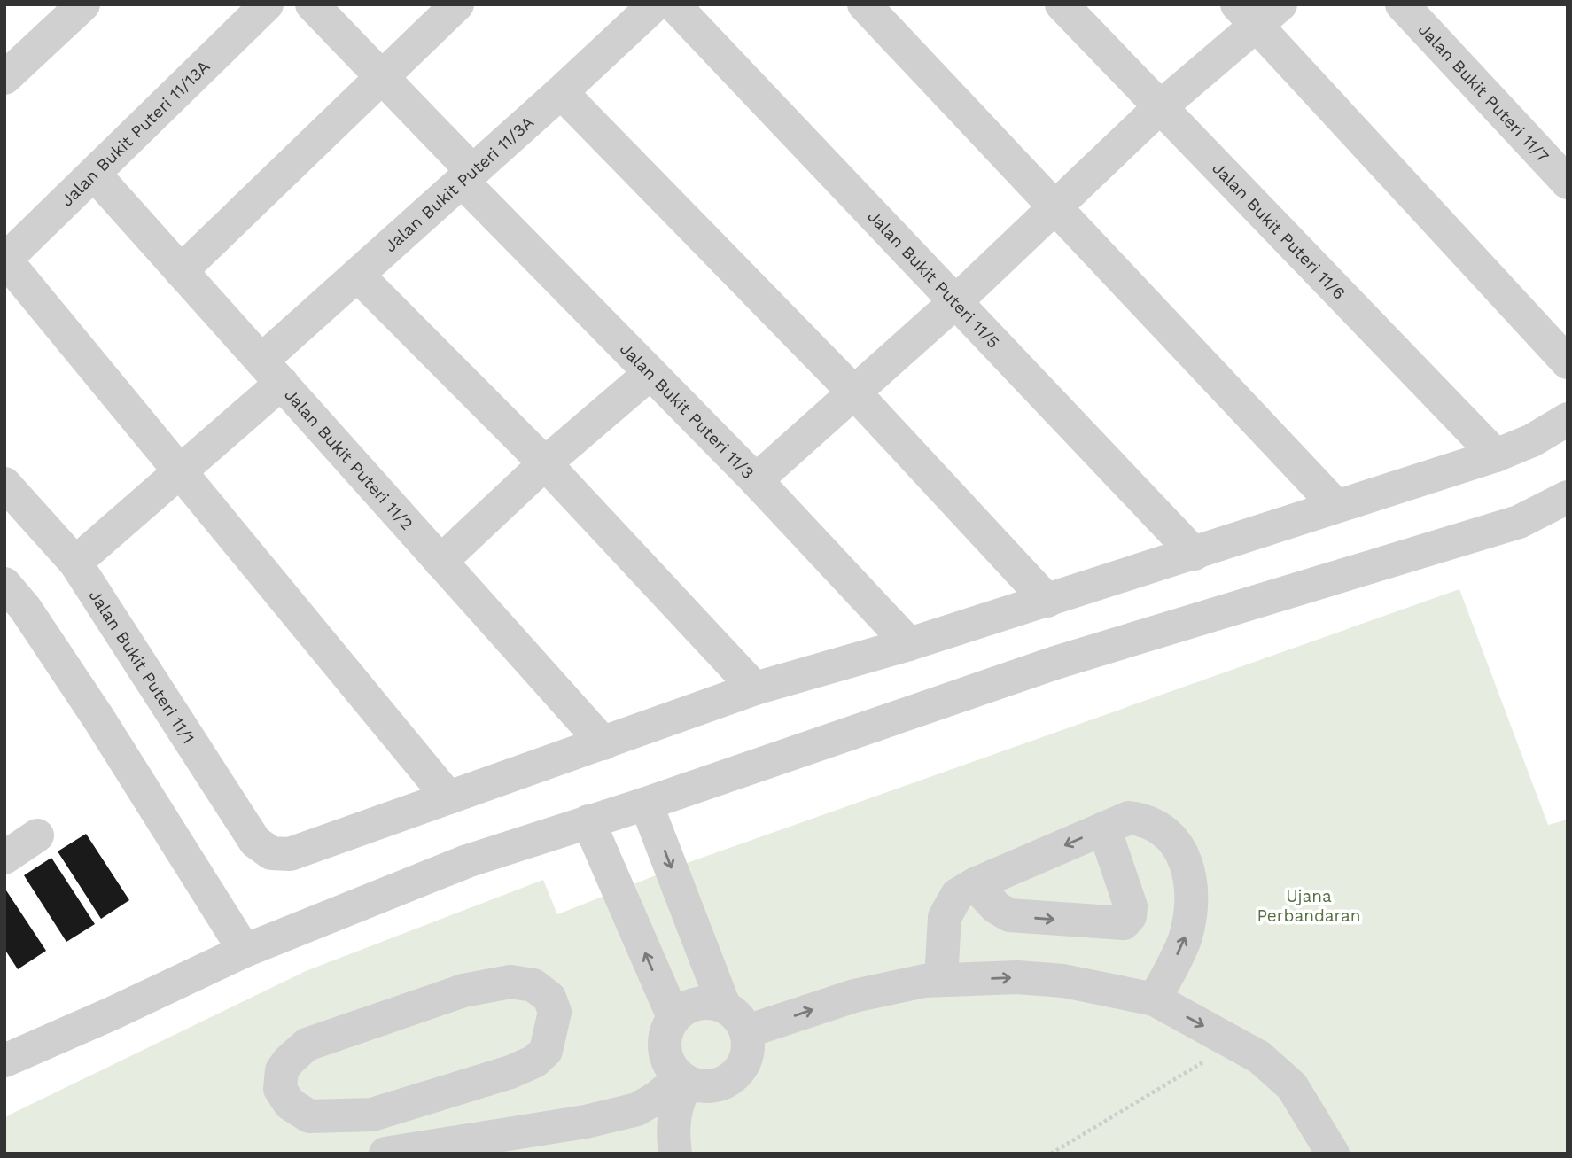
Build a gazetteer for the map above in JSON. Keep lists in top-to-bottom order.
{
  "streets": {
    "street": [
      "Jalan Bukit Puteri 11/7",
      "Jalan Bukit Puteri 11/13A",
      "Jalan Bukit Puteri 11/3A",
      "Jalan Bukit Puteri 11/6",
      "Jalan Bukit Puteri 11/5",
      "Jalan Bukit Puteri 11/3",
      "Jalan Bukit Puteri 11/2",
      "Jalan Bukit Puteri 11/1"
    ]
  },
  "crossings": [
    ["Jalan Bukit Puteri 11/13A", "Jalan Bukit Puteri 11/2"],
    ["Jalan Bukit Puteri 11/3A", "Jalan Bukit Puteri 11/3"],
    ["Jalan Bukit Puteri 11/3A", "Jalan Bukit Puteri 11/2"],
    ["Jalan Bukit Puteri 11/3A", "Jalan Bukit Puteri 11/1"]
  ],
  "parks": ["Ujana Perbandaran"]
}
